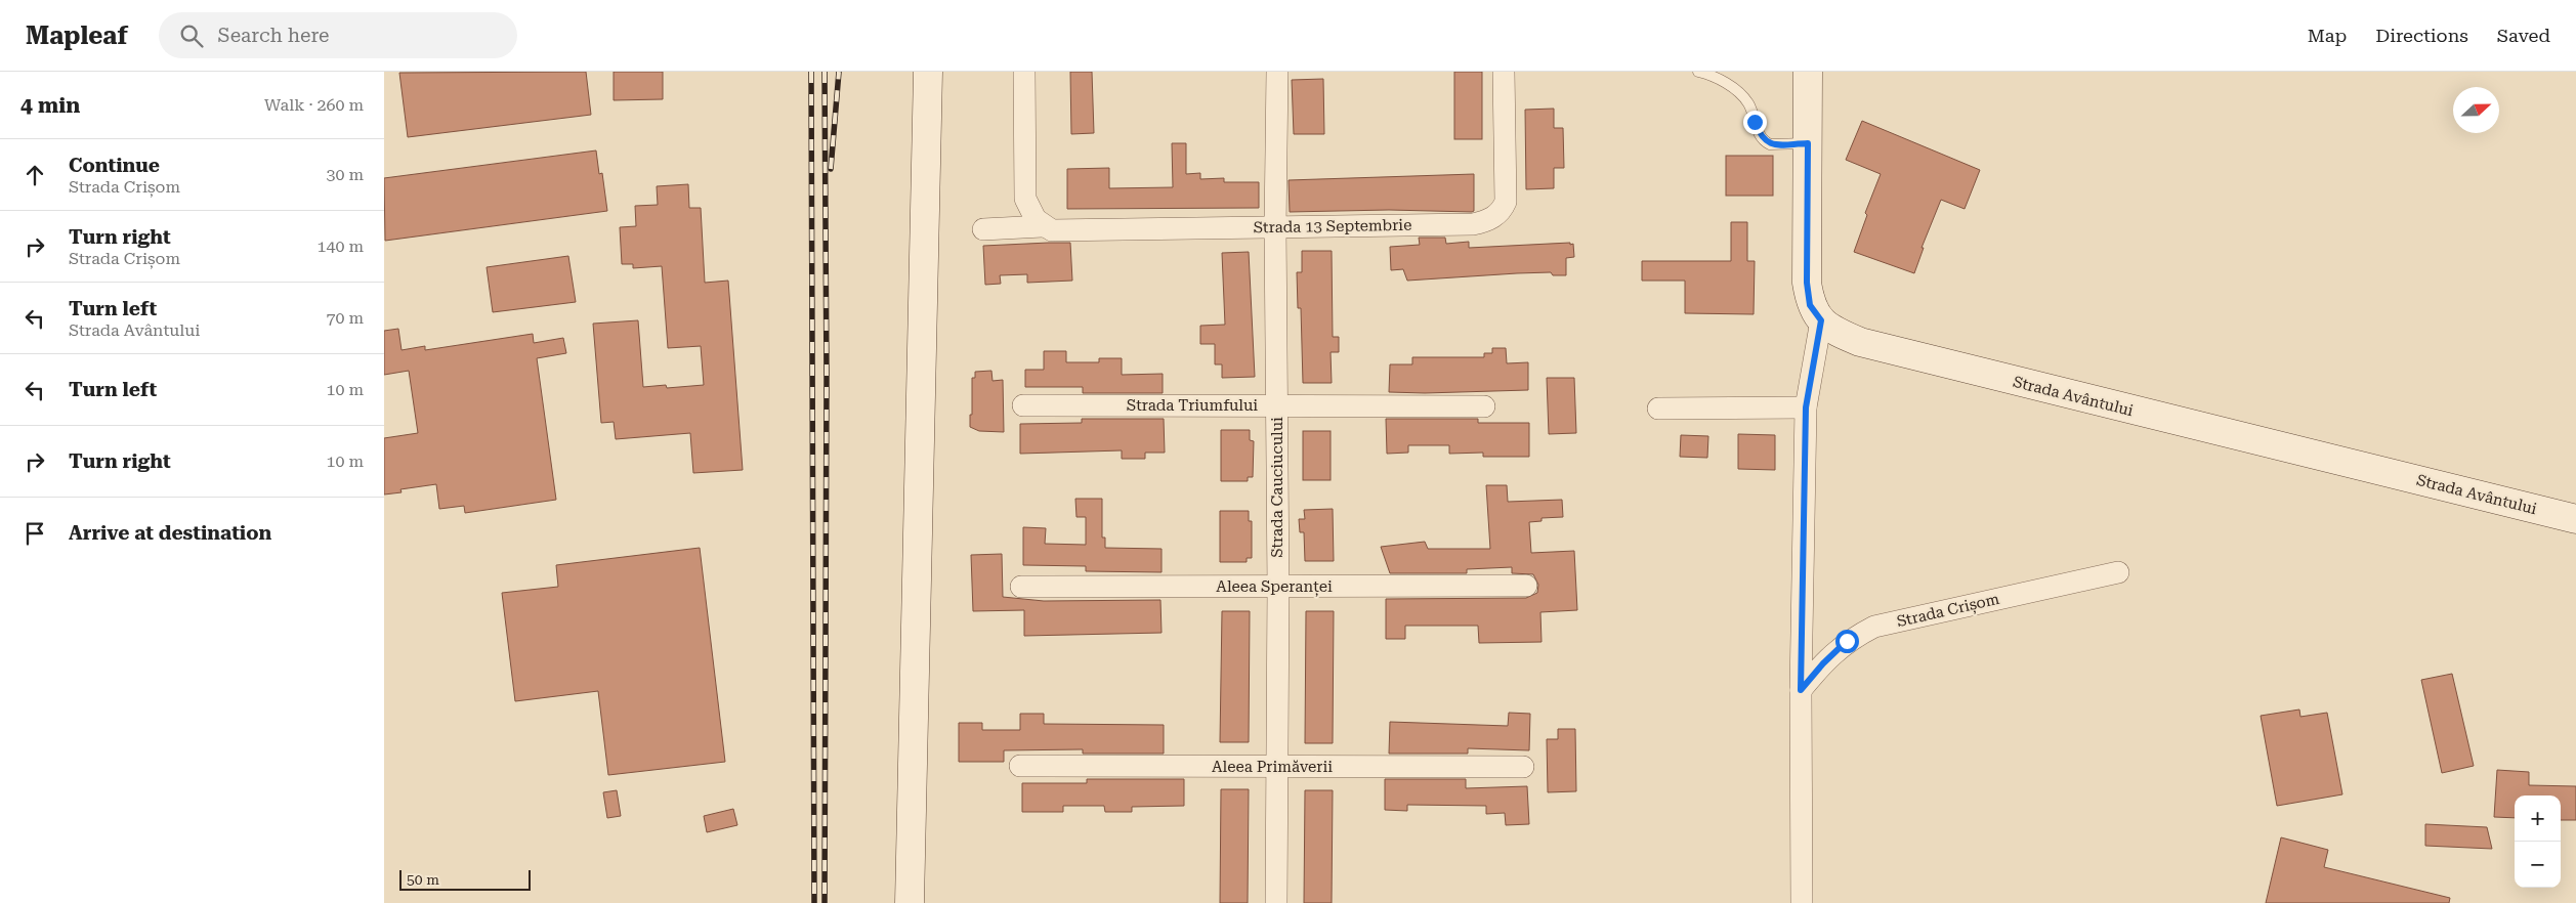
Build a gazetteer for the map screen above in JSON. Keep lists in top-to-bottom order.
{
  "streets": {
    "main road": ["Strada Avântului"],
    "street": [
      "Strada 13 Septembrie",
      "Strada Triumfului",
      "Strada Cauciucului",
      "Aleea Speranței",
      "Strada Crișom",
      "Aleea Primăverii"
    ]
  },
  "crossings": [
    ["Strada 13 Septembrie", "Strada Cauciucului"],
    ["Strada Triumfului", "Strada Cauciucului"],
    ["Strada Cauciucului", "Aleea Speranței"],
    ["Strada Cauciucului", "Aleea Primăverii"]
  ],
  "scale_bar": "50 m",
  "north": "right",
  "page": {
    "header": "Mapleaf",
    "search": "Search here",
    "nav": ["Map", "Directions", "Saved"],
    "heading": ["4 min", "Walk · 260 m"],
    "list": [
      ["Continue", "Strada Crișom", "30 m"],
      ["Turn right", "Strada Crișom", "140 m"],
      ["Turn left", "Strada Avântului", "70 m"],
      ["Turn left", "10 m"],
      ["Turn right", "10 m"],
      "Arrive at destination"
    ],
    "map_buttons": ["+", "−"],
    "scale": "50 m"
  }
}
